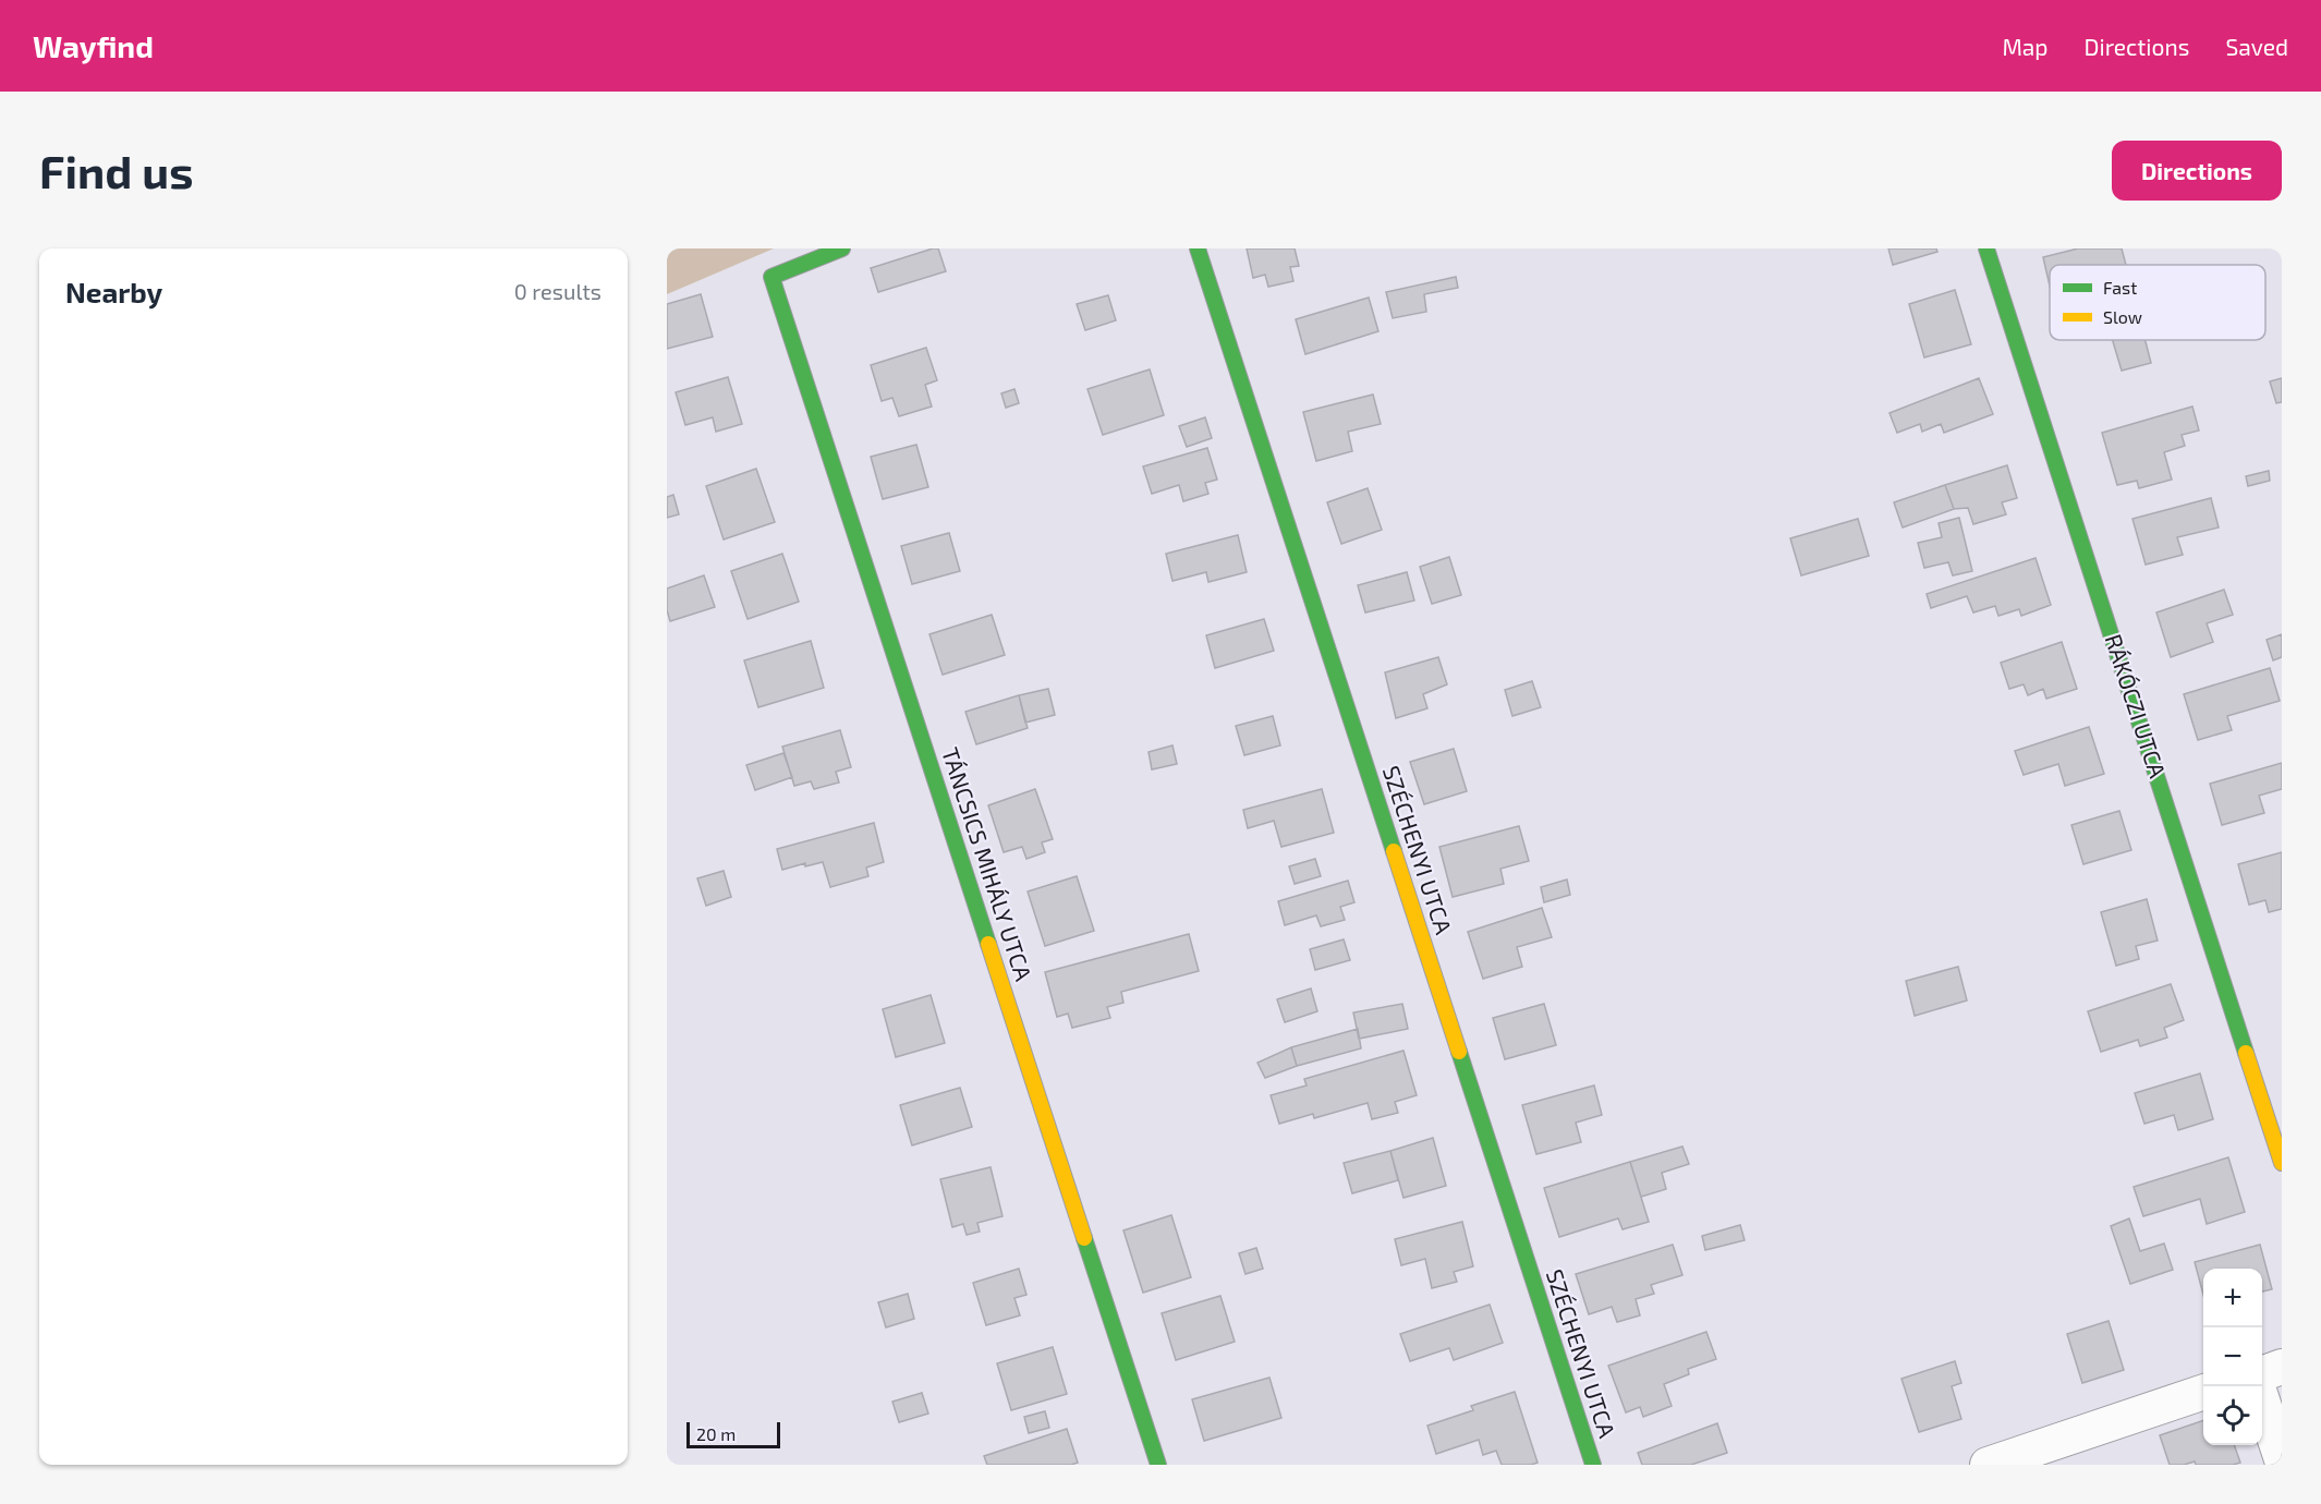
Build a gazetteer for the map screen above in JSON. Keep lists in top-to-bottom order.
{
  "streets": {
    "street": ["RÁKÓCZI UTCA", "SZÉCHENYI UTCA", "TÁNCSICS MIHÁLY UTCA"]
  },
  "legend": ["Fast", "Slow"],
  "scale_bar": "20 m",
  "page": {
    "header": "Wayfind",
    "nav": ["Map", "Directions", "Saved"],
    "buttons": "Directions",
    "title": "Find us",
    "heading": ["Nearby", "0 results"],
    "map_buttons": ["+", "−"],
    "scale": "20 m"
  }
}
